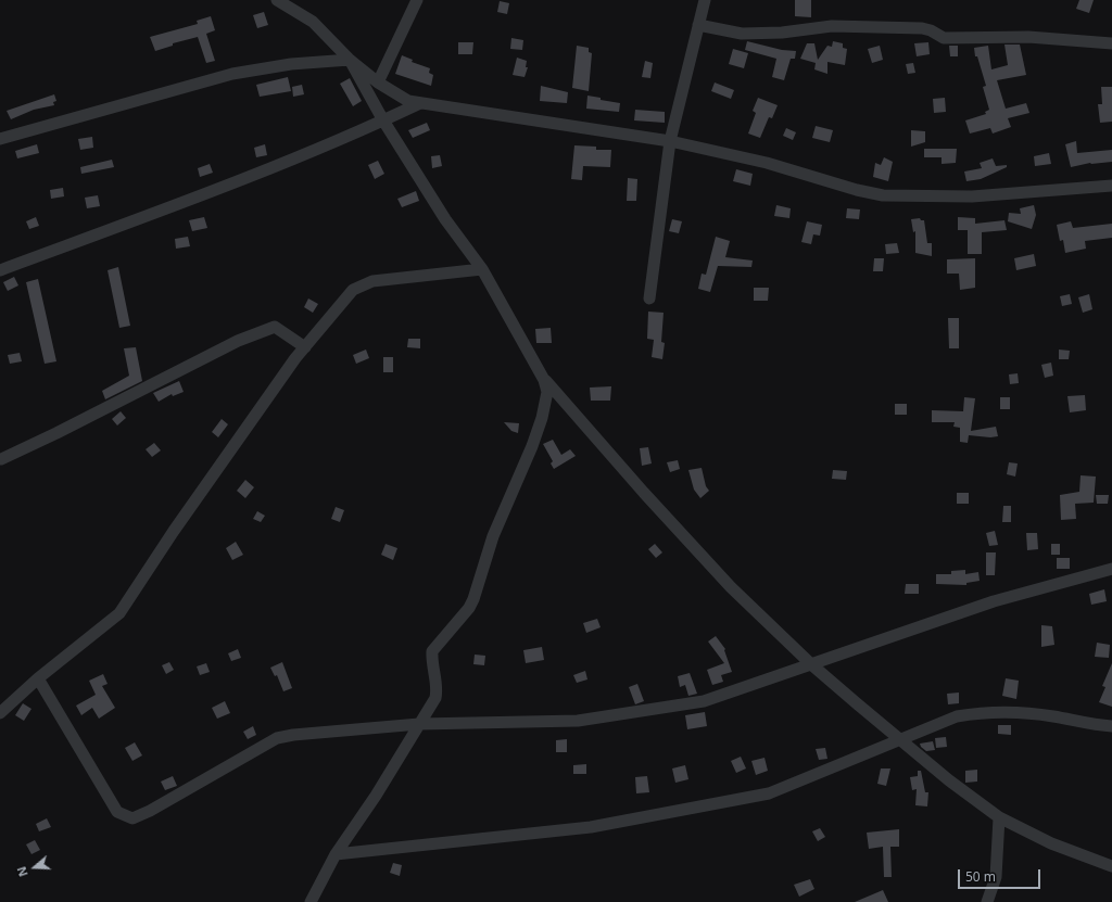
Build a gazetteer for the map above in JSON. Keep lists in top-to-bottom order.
{
  "scale_bar": "50 m",
  "north": "left"
}
